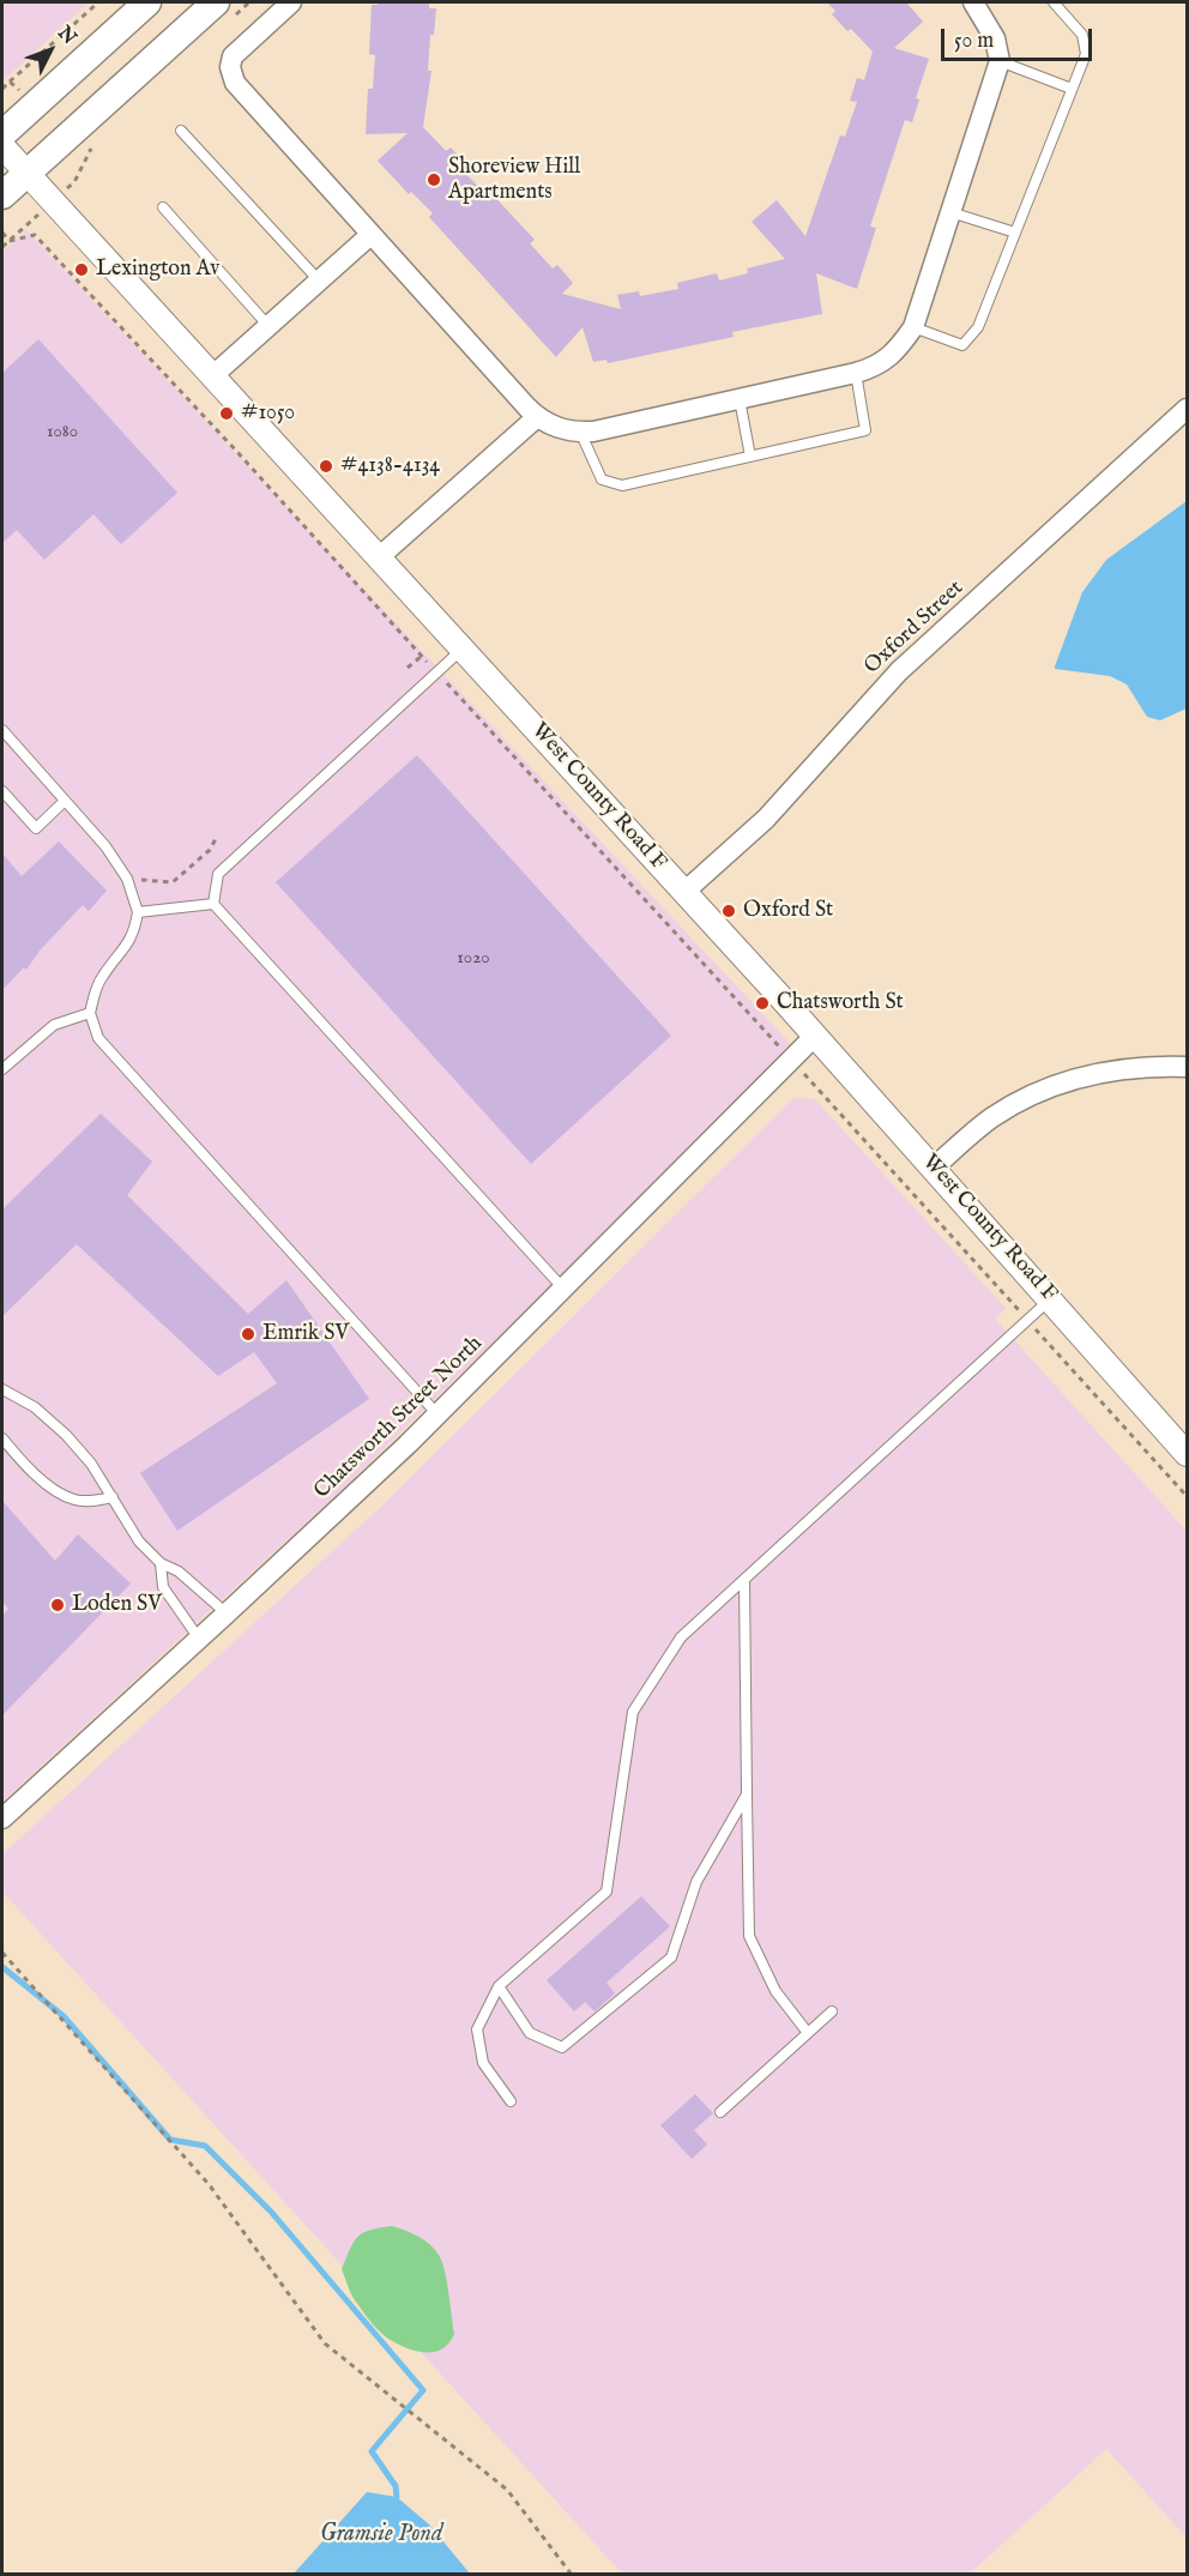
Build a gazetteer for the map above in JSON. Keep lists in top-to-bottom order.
{
  "streets": {
    "street": ["Oxford Street", "West County Road F", "Chatsworth Street North"]
  },
  "crossings": [
    ["Oxford Street", "West County Road F"],
    ["West County Road F", "Chatsworth Street North"]
  ],
  "water": ["Gramsie Pond"],
  "places": [
    "Shoreview Hill Apartments",
    "Lexington Av",
    "#1050",
    "#4138-4134",
    "Oxford St",
    "Chatsworth St",
    "Emrik SV",
    "Loden SV"
  ],
  "house_numbers": ["1080", "1020"],
  "scale_bar": "50 m",
  "north": "top right"
}
